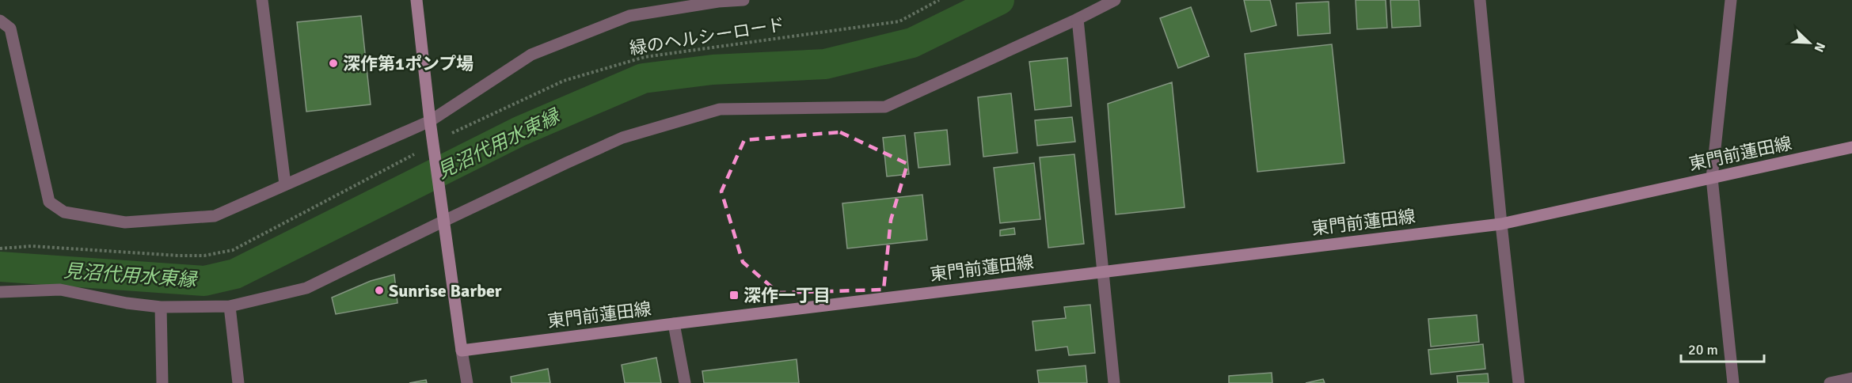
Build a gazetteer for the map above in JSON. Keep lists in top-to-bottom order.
{
  "streets": {
    "main road": ["東門前蓮田線"],
    "path": ["緑のヘルシーロード"]
  },
  "water": ["見沼代用水東縁"],
  "places": {
    "other": ["深作第1ポンプ場", "Sunrise Barber"],
    "transit": ["深作一丁目"]
  },
  "scale_bar": "20 m",
  "north": "bottom right"
}
